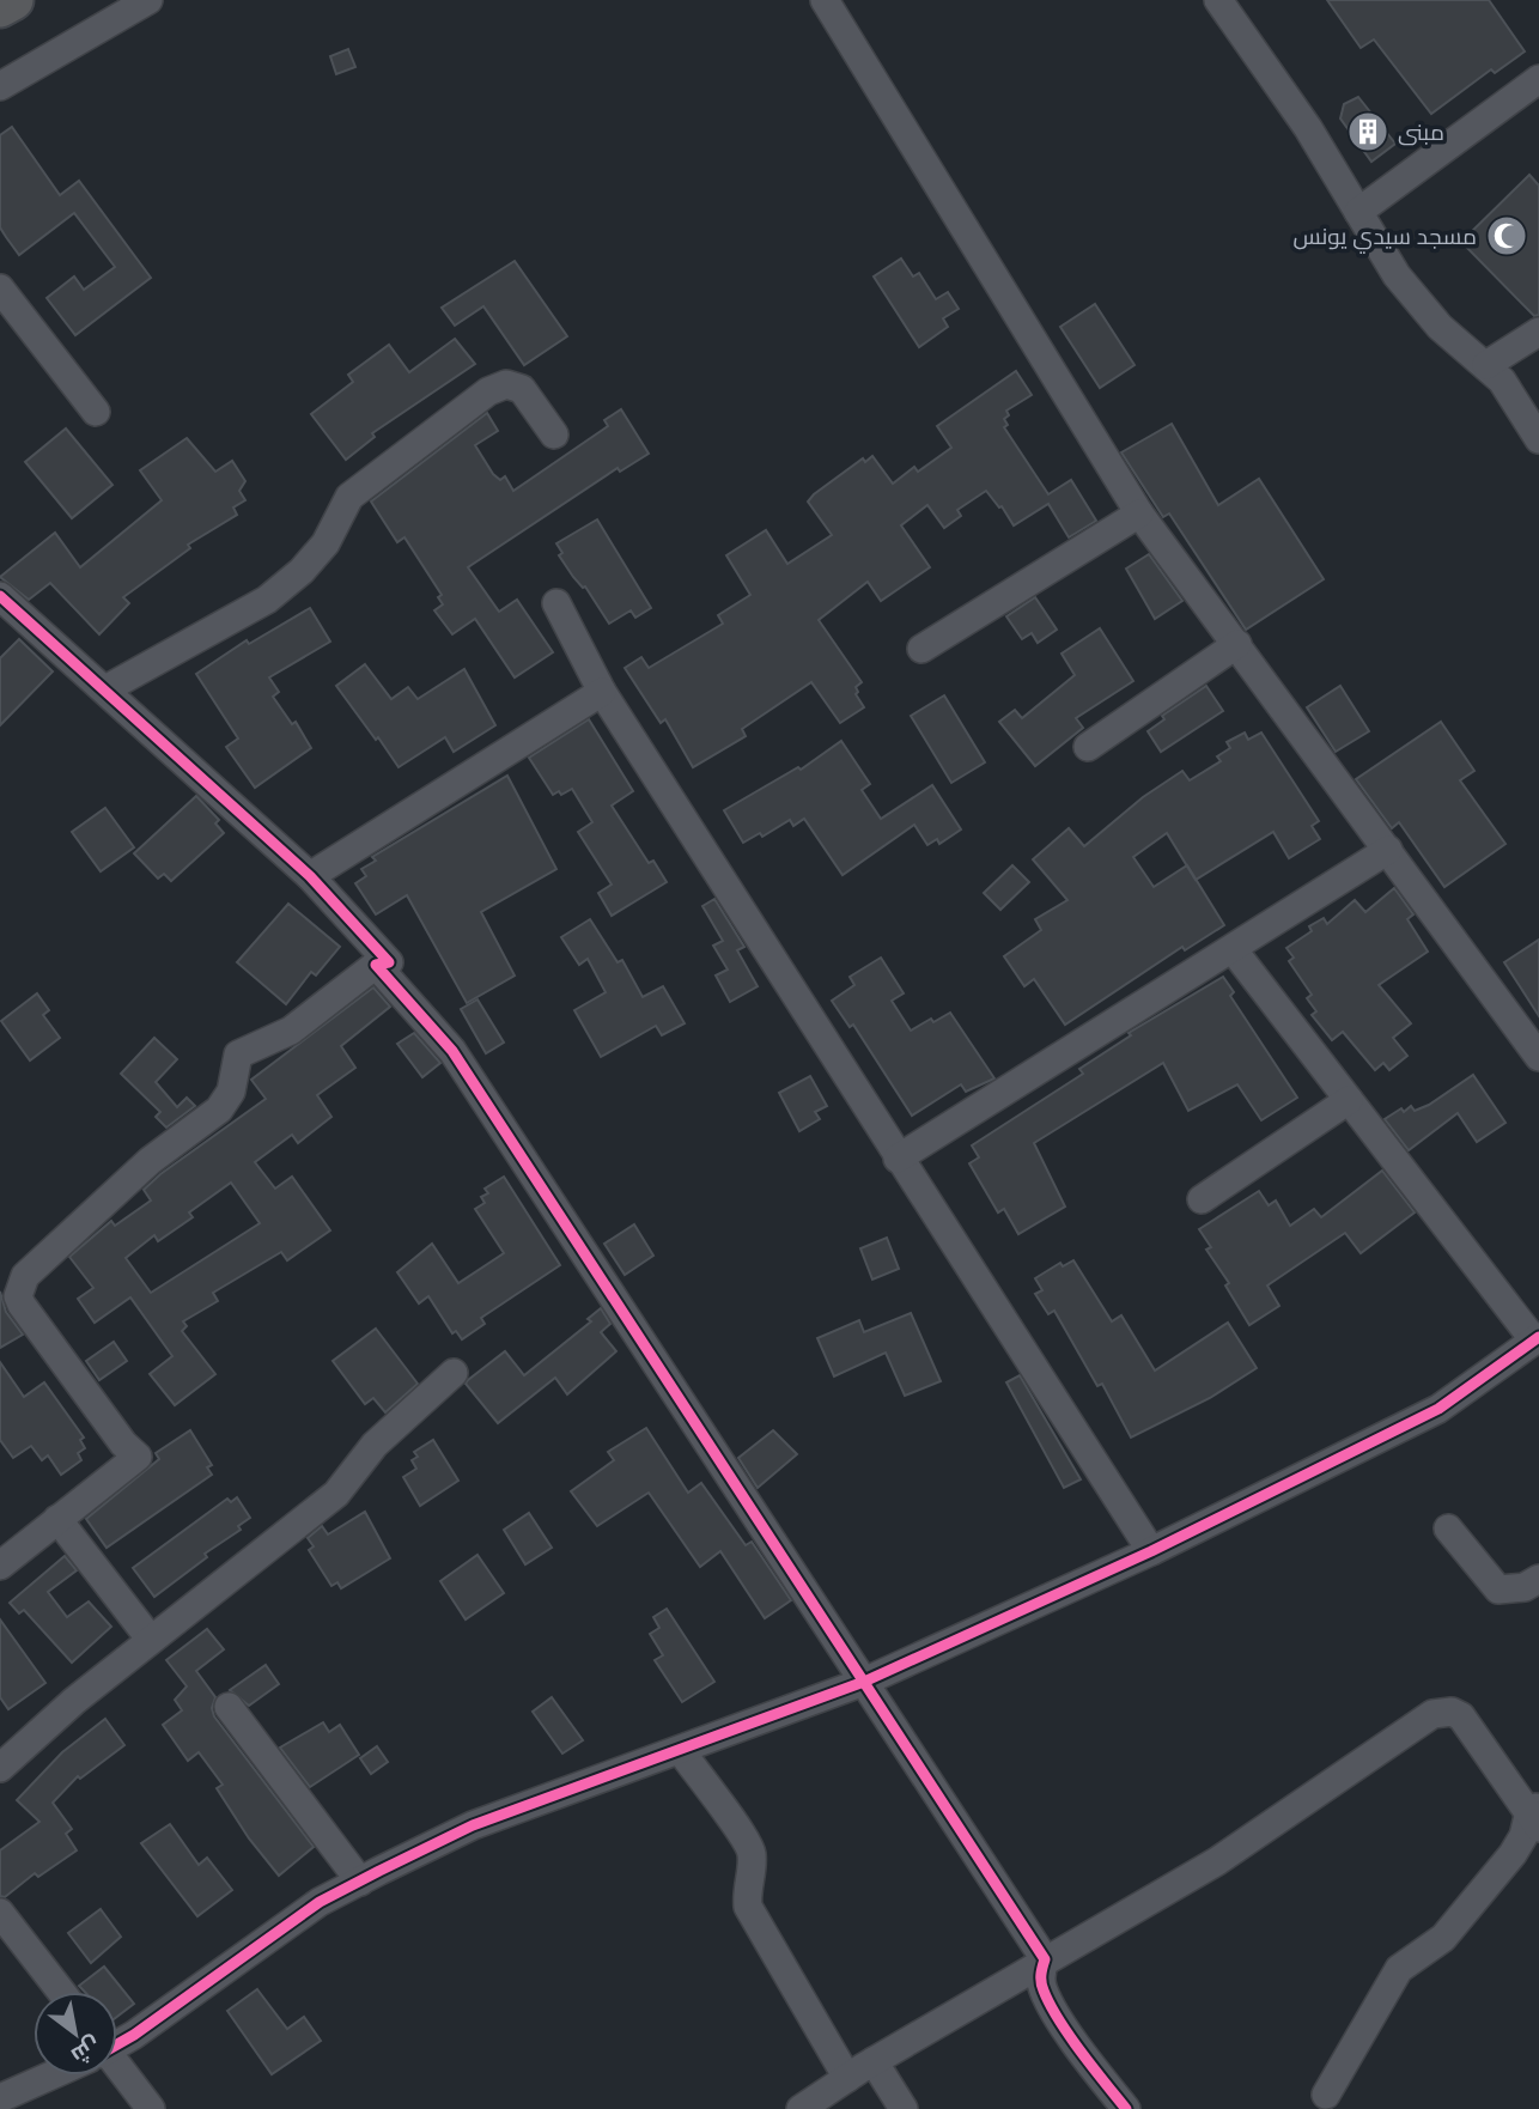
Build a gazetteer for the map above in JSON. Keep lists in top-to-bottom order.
{
  "places": {
    "building": ["مبنى"],
    "mosque": ["مسجد سيدي يونس"]
  },
  "north": "bottom right"
}
